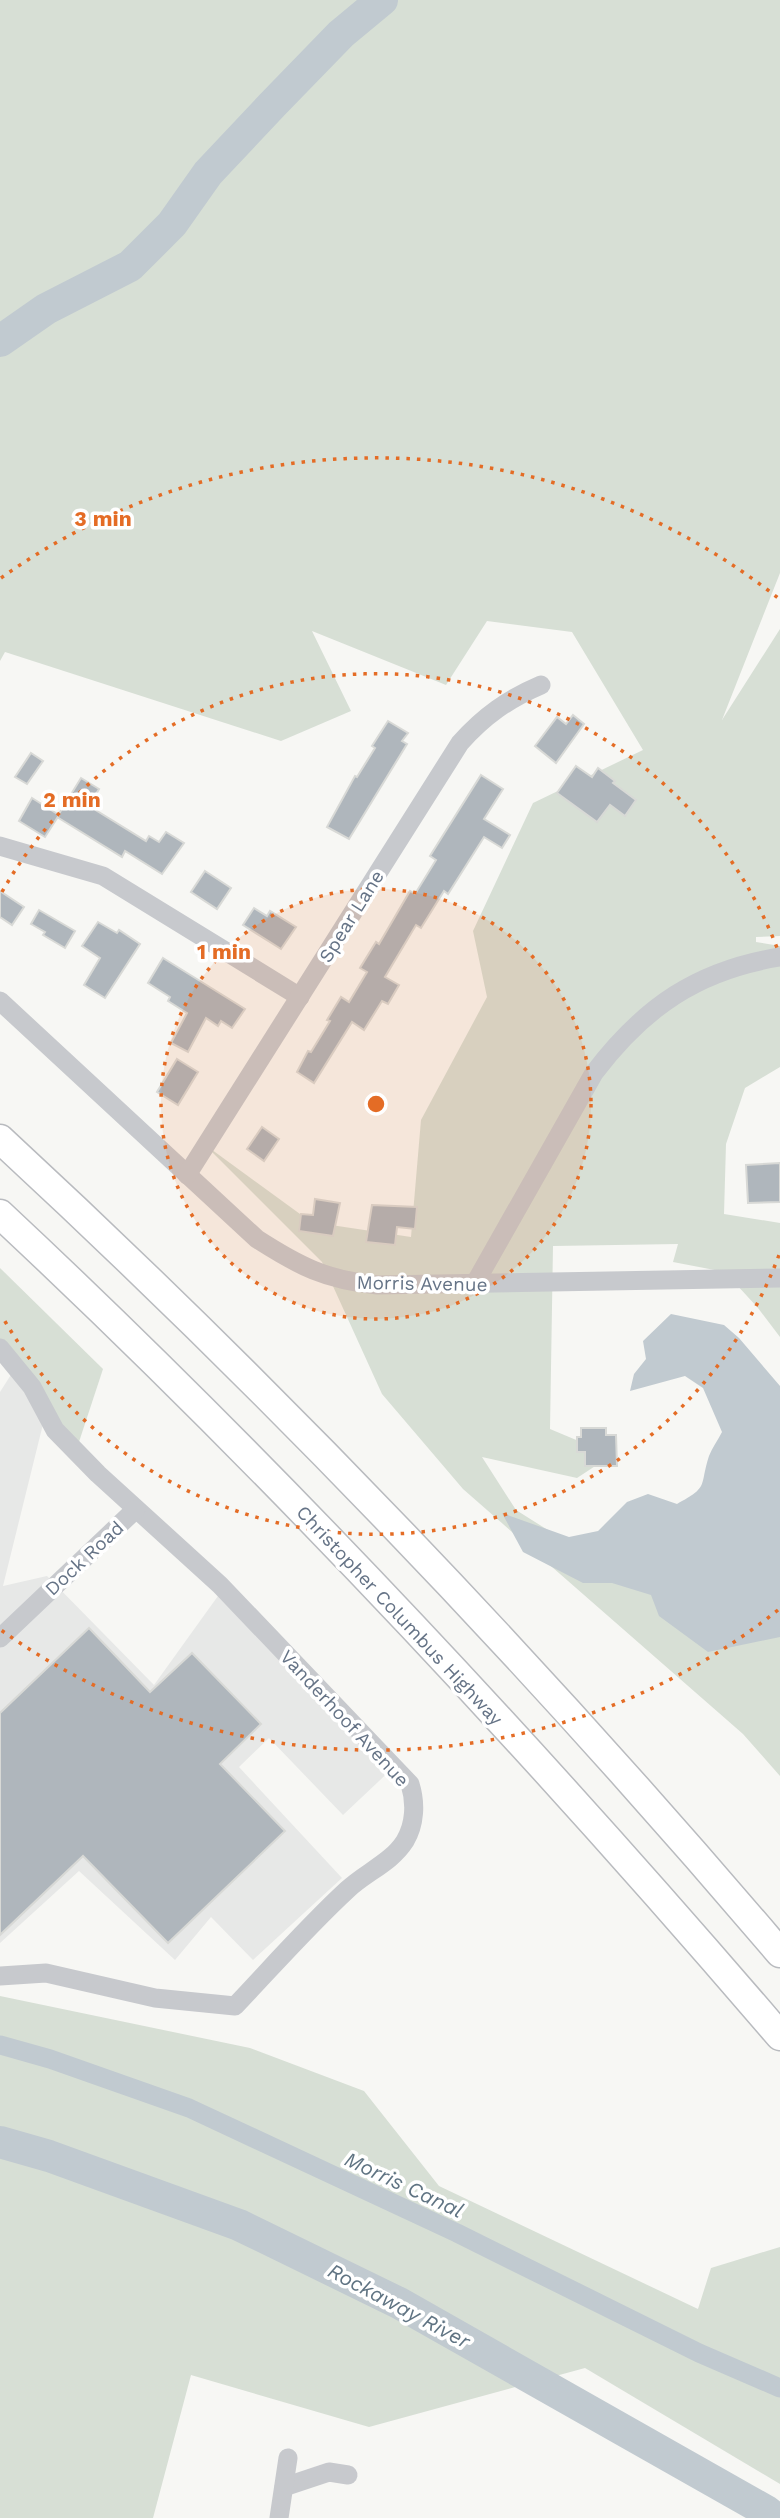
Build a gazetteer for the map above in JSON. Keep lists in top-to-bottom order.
{
  "streets": {
    "highway": ["Christopher Columbus Highway"],
    "street": [
      "Spear Lane",
      "Morris Avenue",
      "Dock Road",
      "Vanderhoof Avenue"
    ]
  },
  "crossings": [
    ["Spear Lane", "Morris Avenue"],
    ["Dock Road", "Vanderhoof Avenue"]
  ],
  "water": ["Morris Canal", "Rockaway River"],
  "rings": ["3 min", "2 min", "1 min"]
}
